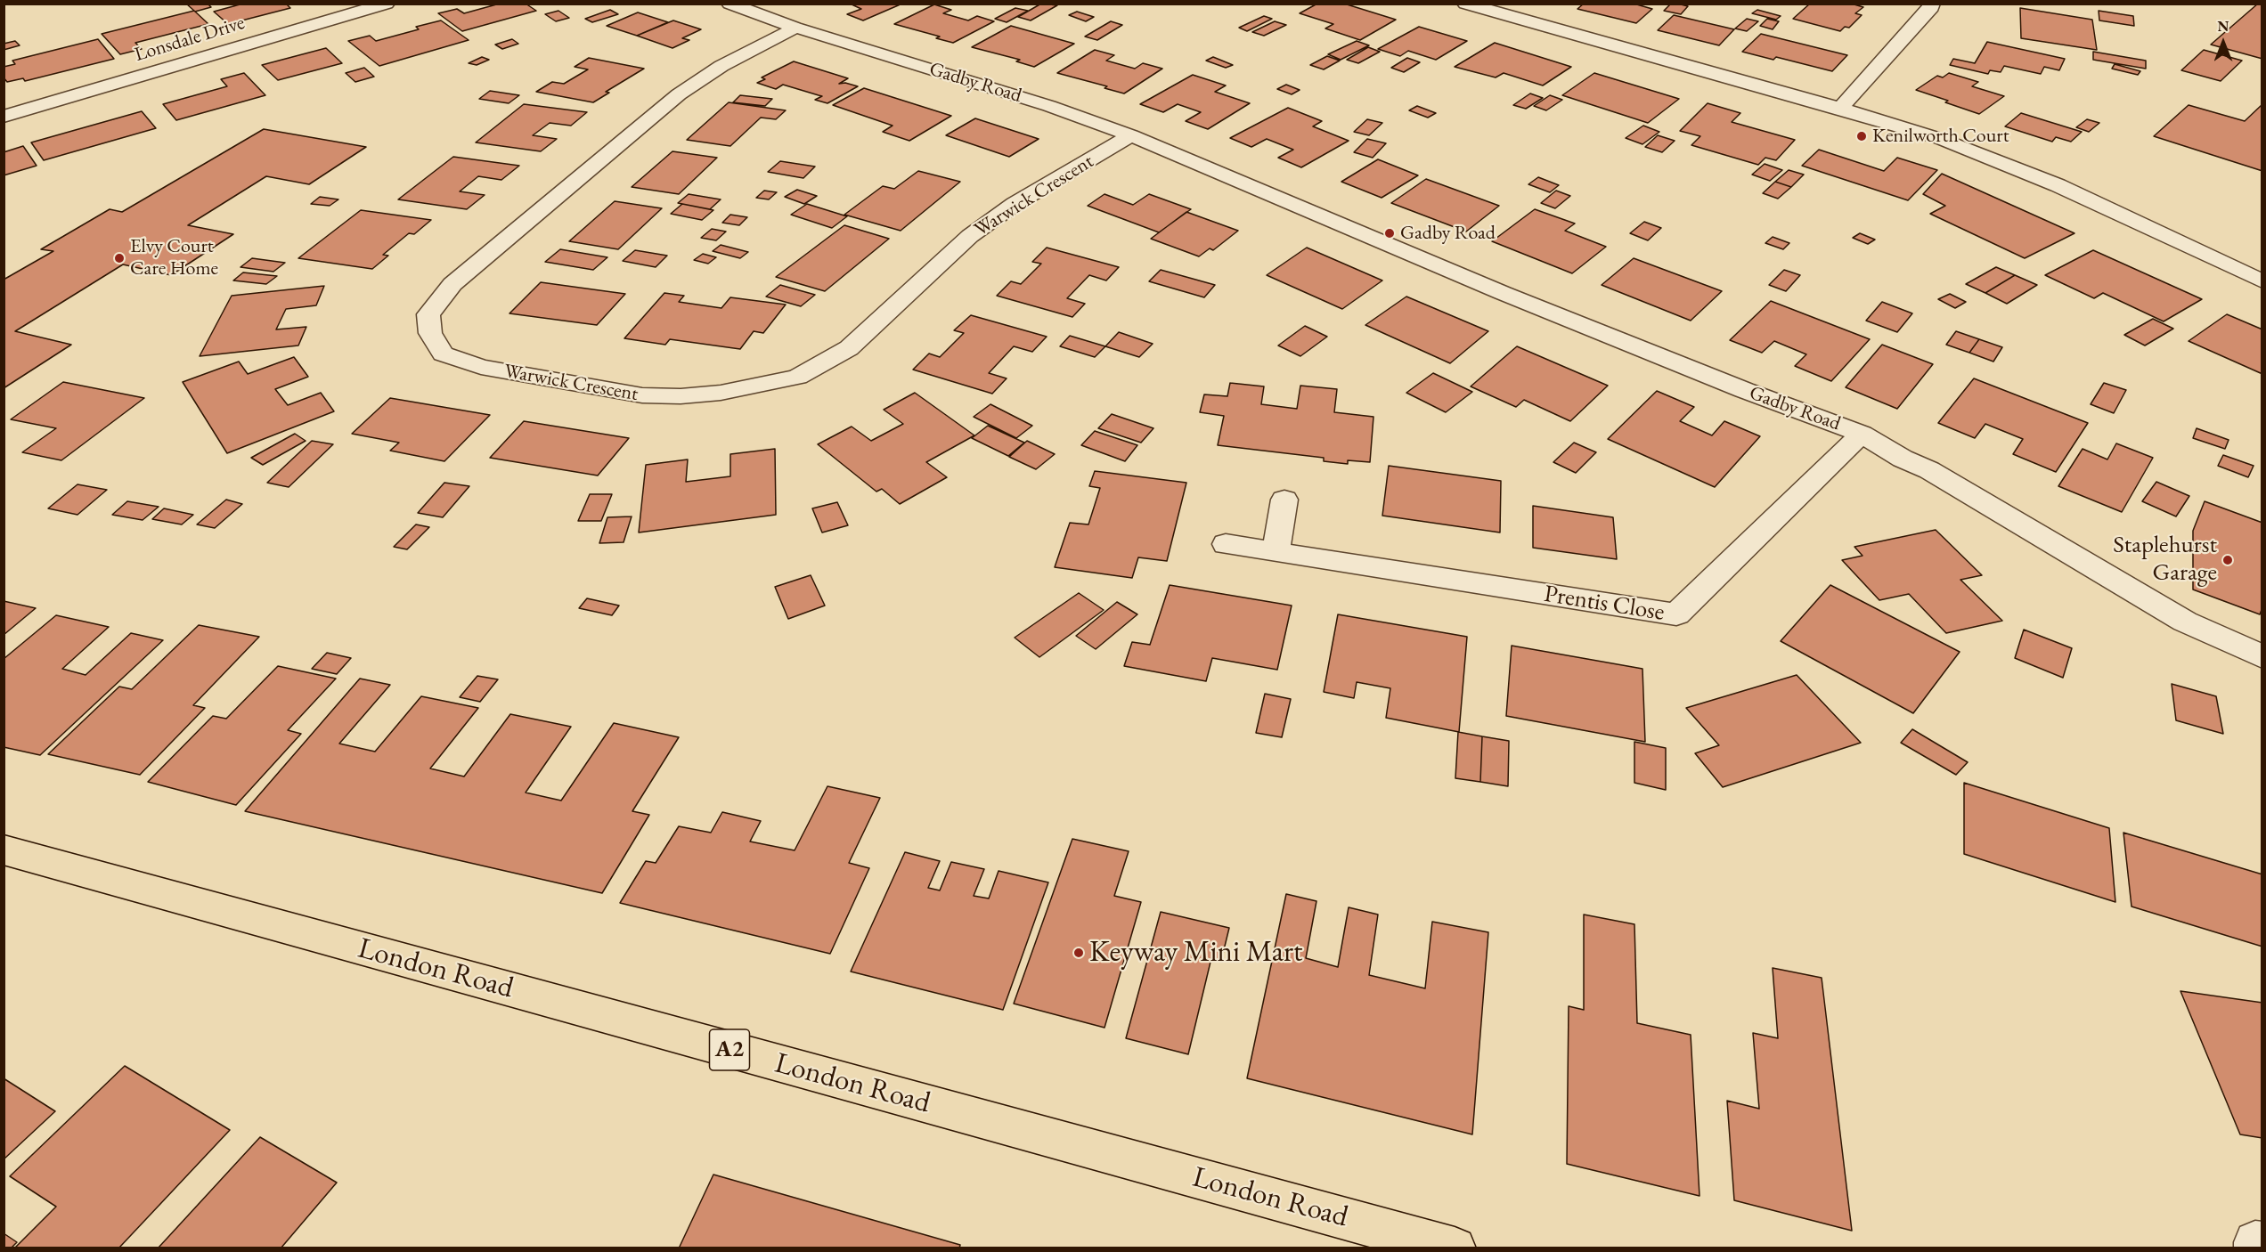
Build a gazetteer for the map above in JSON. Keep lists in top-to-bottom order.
{
  "streets": {
    "main road": ["London Road", "A2"],
    "street": [
      "Lonsdale Drive",
      "Gadby Road",
      "Warwick Crescent",
      "Prentis Close"
    ]
  },
  "crossings": [
    ["Gadby Road", "Warwick Crescent"],
    ["Gadby Road", "Prentis Close"]
  ],
  "places": [
    "Kenilworth Court",
    "Gadby Road",
    "Elvy Court Care Home",
    "Staplehurst Garage",
    "Keyway Mini Mart"
  ],
  "north": "top"
}
